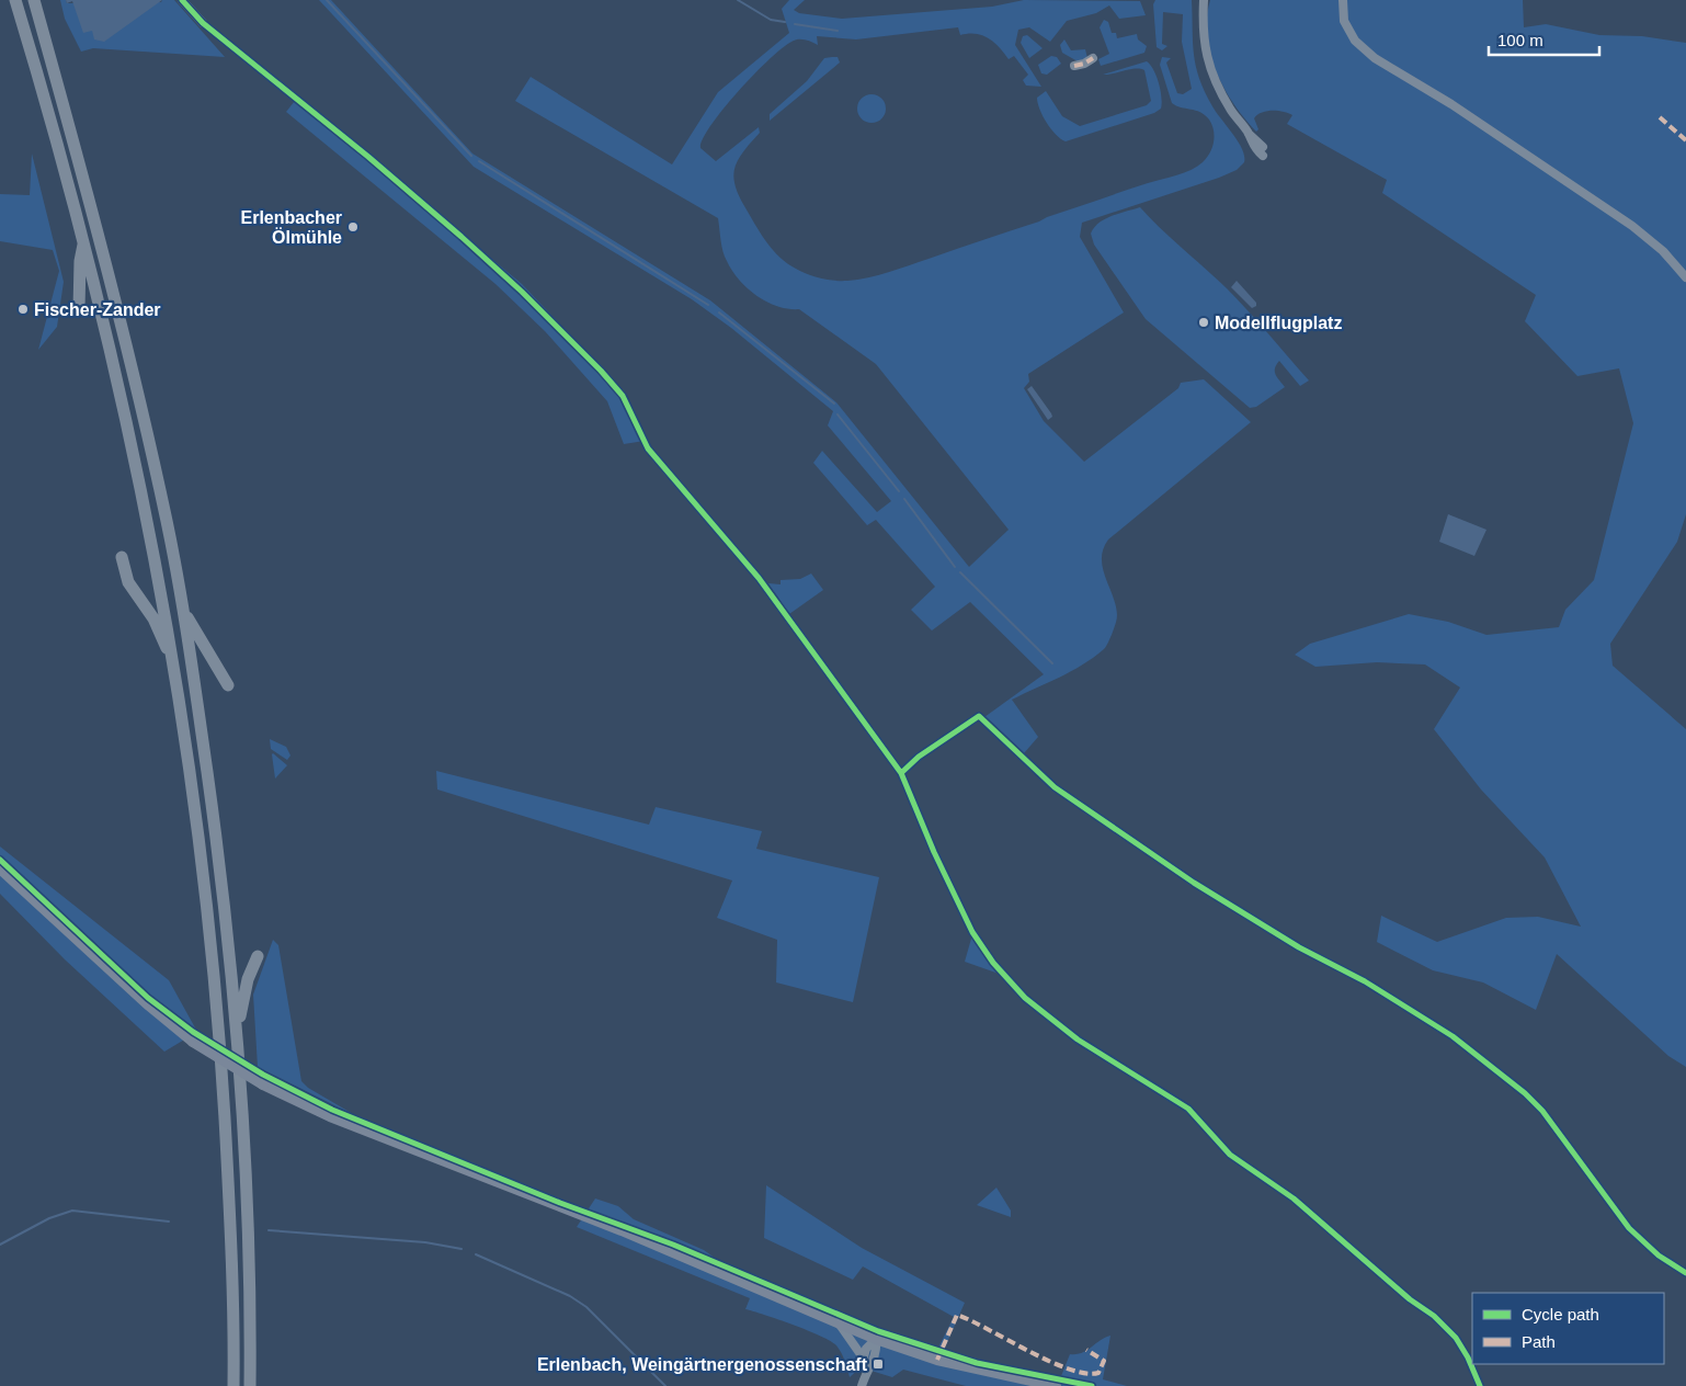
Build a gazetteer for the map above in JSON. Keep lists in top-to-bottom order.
{
  "places": {
    "other": ["Erlenbacher Ölmühle", "Fischer-Zander", "Modellflugplatz"],
    "transit": ["Erlenbach, Weingärtnergenossenschaft"]
  },
  "legend": ["Cycle path", "Path"],
  "scale_bar": "100 m"
}
